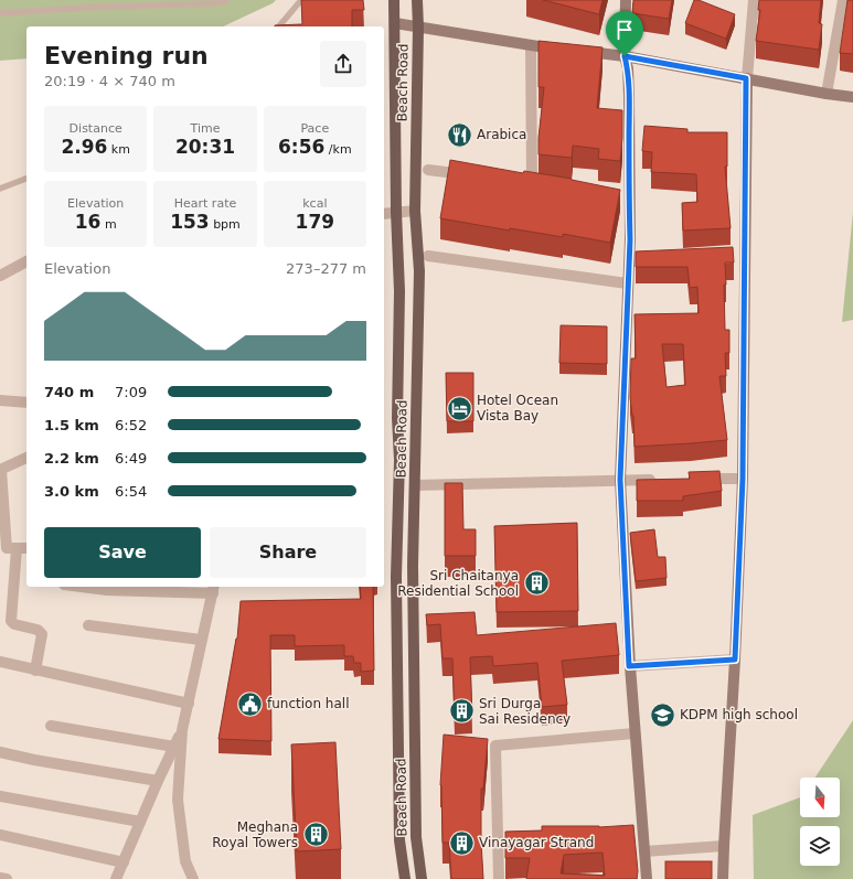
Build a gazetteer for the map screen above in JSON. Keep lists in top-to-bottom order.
{
  "streets": {
    "main road": ["Beach Road"]
  },
  "places": {
    "restaurant": ["Arabica"],
    "hotel": ["Hotel Ocean Vista Bay"],
    "building": [
      "Sri Chaitanya Residential School",
      "Sri Durga Sai Residency",
      "Meghana Royal Towers",
      "Vinayagar Strand"
    ],
    "public building": ["function hall"],
    "school or university": ["KDPM high school"]
  },
  "north": "bottom",
  "page": {
    "heading": ["Evening run", "20:19 · 4 × 740 m"],
    "stats": [
      ["Distance", "2.96 km"],
      ["Time", "20:31"],
      ["Pace", "6:56 /km"],
      ["Elevation", "16 m"],
      ["Heart rate", "153 bpm"],
      ["kcal", "179"]
    ],
    "chart": ["Elevation", "273–277 m"],
    "list": [
      {
        "name": "740 m",
        "note": "7:09"
      },
      {
        "name": "1.5 km",
        "note": "6:52"
      },
      {
        "name": "2.2 km",
        "note": "6:49"
      },
      {
        "name": "3.0 km",
        "note": "6:54"
      }
    ],
    "buttons": ["Save", "Share"]
  }
}
